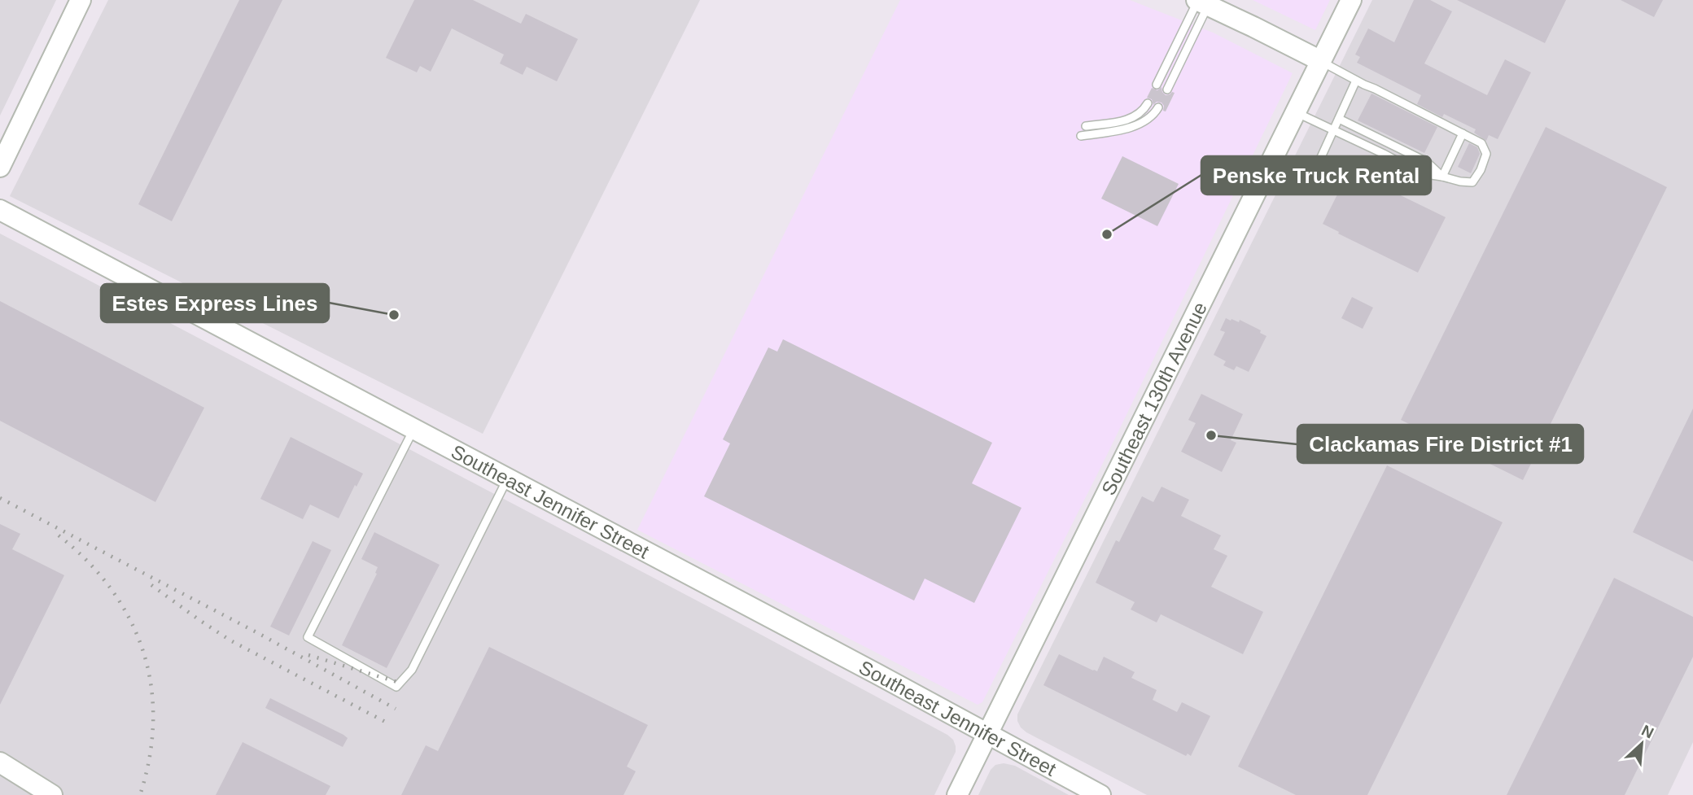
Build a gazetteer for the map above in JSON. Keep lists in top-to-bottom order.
{
  "streets": {
    "main road": ["Southeast 130th Avenue", "Southeast Jennifer Street"]
  },
  "crossings": [
    ["Southeast 130th Avenue", "Southeast Jennifer Street"]
  ],
  "places": ["Penske Truck Rental", "Estes Express Lines", "Clackamas Fire District #1"],
  "north": "top right"
}
